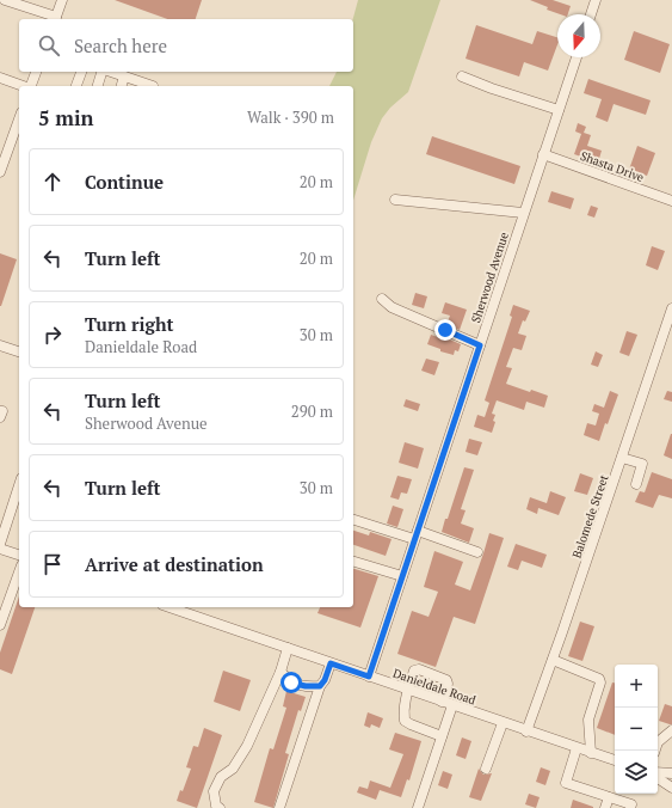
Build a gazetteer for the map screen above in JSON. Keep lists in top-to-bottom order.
{
  "streets": {
    "street": [
      "Shasta Drive",
      "Sherwood Avenue",
      "Balomede Street",
      "Danieldale Road"
    ]
  },
  "crossings": [
    ["Shasta Drive", "Sherwood Avenue"],
    ["Sherwood Avenue", "Danieldale Road"],
    ["Balomede Street", "Danieldale Road"]
  ],
  "north": "bottom",
  "page": {
    "search": "Search here",
    "heading": ["5 min", "Walk · 390 m"],
    "list": [
      ["Continue", "20 m"],
      ["Turn left", "20 m"],
      ["Turn right", "Danieldale Road", "30 m"],
      ["Turn left", "Sherwood Avenue", "290 m"],
      ["Turn left", "30 m"],
      "Arrive at destination"
    ],
    "map_buttons": ["+", "−"]
  }
}
